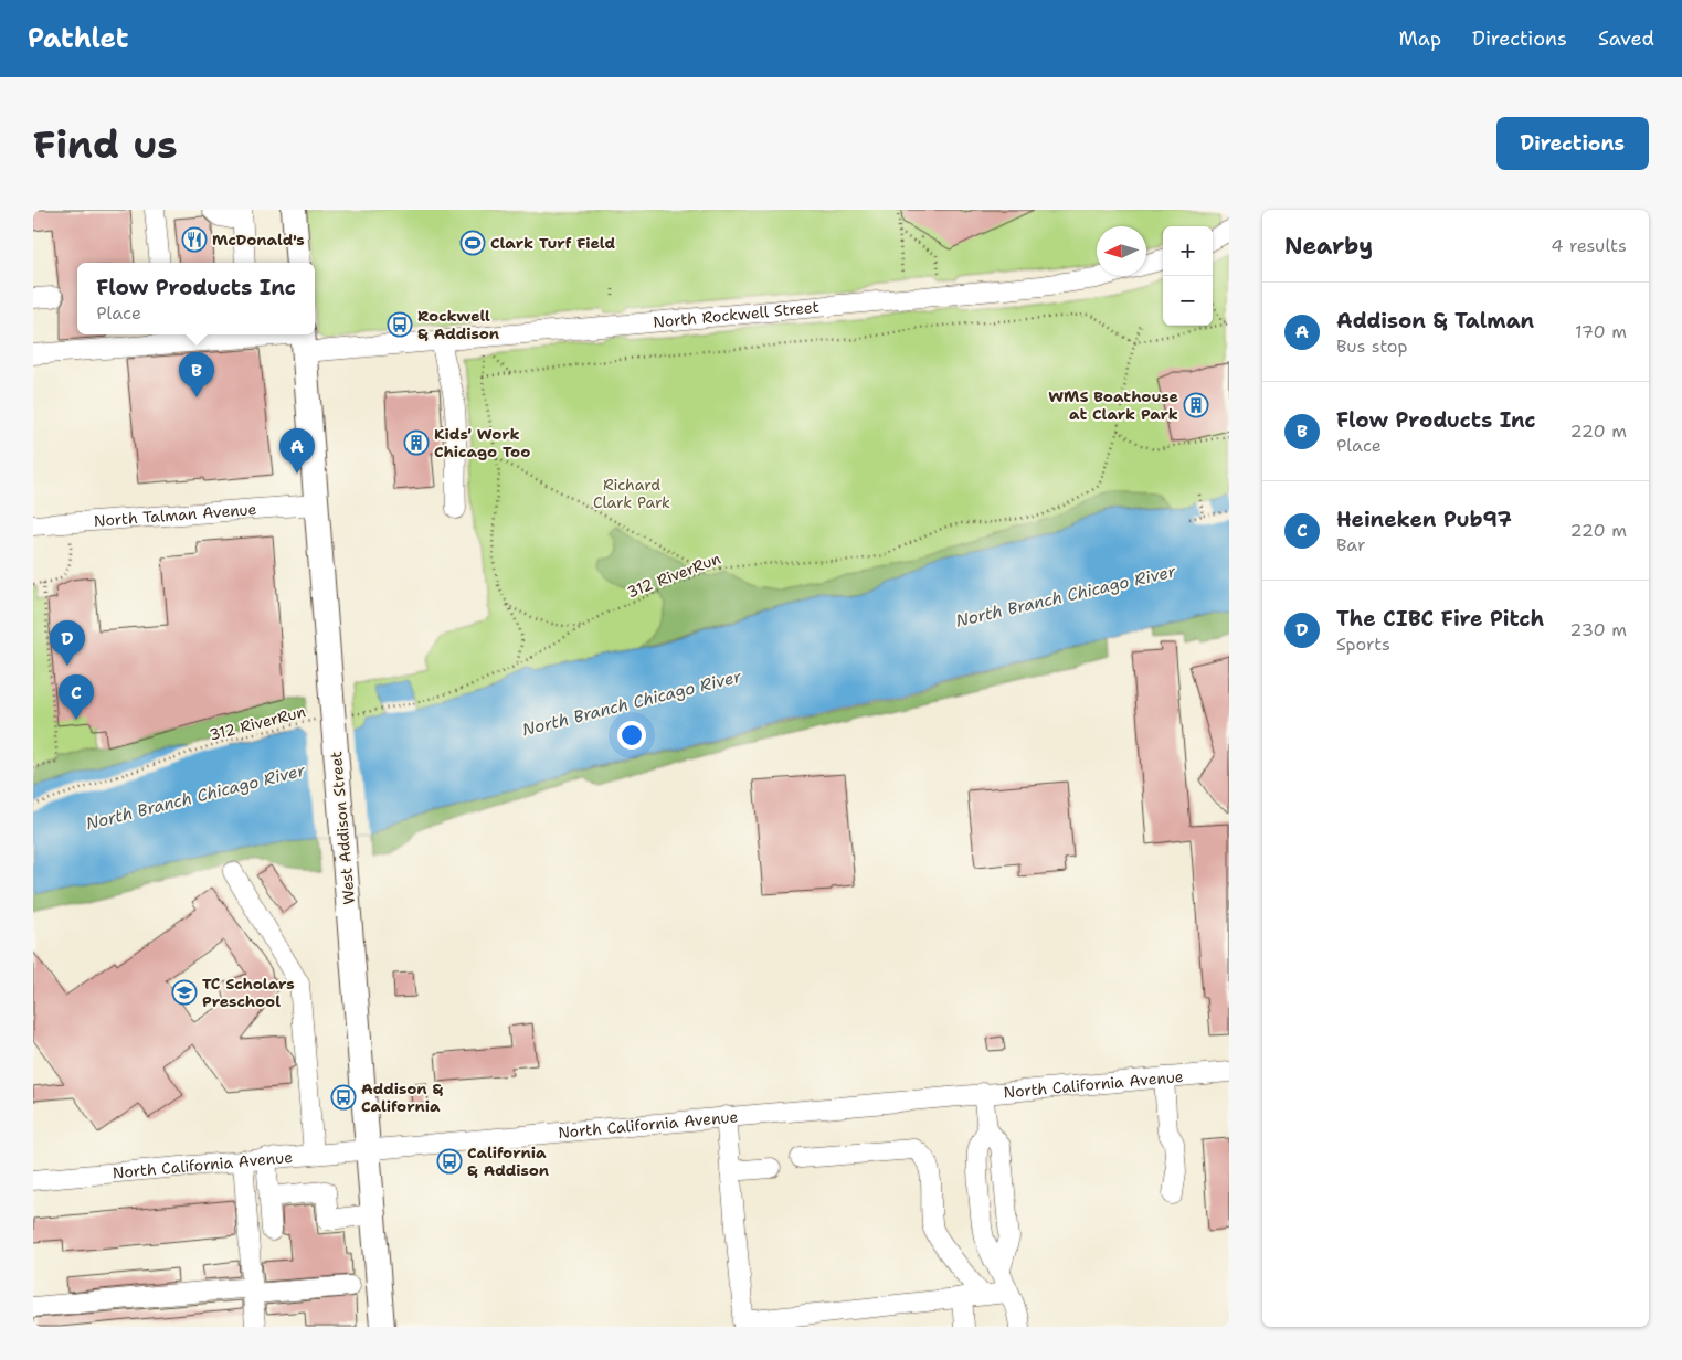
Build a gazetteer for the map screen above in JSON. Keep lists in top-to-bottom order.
{
  "streets": {
    "main road": ["West Addison Street"],
    "street": ["North Rockwell Street", "North Talman Avenue", "North California Avenue"],
    "path": ["312 RiverRun"]
  },
  "crossings": [
    ["North Rockwell Street", "West Addison Street"],
    ["North Talman Avenue", "West Addison Street"],
    ["West Addison Street", "North California Avenue"]
  ],
  "water": ["North Branch Chicago River"],
  "parks": ["Richard Clark Park"],
  "places": {
    "restaurant": ["McDonald's"],
    "sports": ["Clark Turf Field"],
    "bus stop": ["Rockwell & Addison", "Addison & California", "California & Addison"],
    "building": ["WMS Boathouse at Clark Park", "Kids' Work Chicago Too"],
    "school or university": ["TC Scholars Preschool"]
  },
  "north": "left",
  "page": {
    "header": "Pathlet",
    "nav": ["Map", "Directions", "Saved"],
    "buttons": "Directions",
    "title": "Find us",
    "heading": ["Nearby", "4 results"],
    "map_buttons": ["+", "−"],
    "popup": ["Flow Products Inc", "Place"],
    "list": [
      {
        "mark": "A",
        "name": "Addison & Talman",
        "note": "Bus stop",
        "value": "170 m"
      },
      {
        "mark": "B",
        "name": "Flow Products Inc",
        "note": "Place",
        "value": "220 m"
      },
      {
        "mark": "C",
        "name": "Heineken Pub97",
        "note": "Bar",
        "value": "220 m"
      },
      {
        "mark": "D",
        "name": "The CIBC Fire Pitch",
        "note": "Sports",
        "value": "230 m"
      }
    ],
    "pins": [
      "B",
      "A",
      "D",
      "C"
    ]
  }
}
